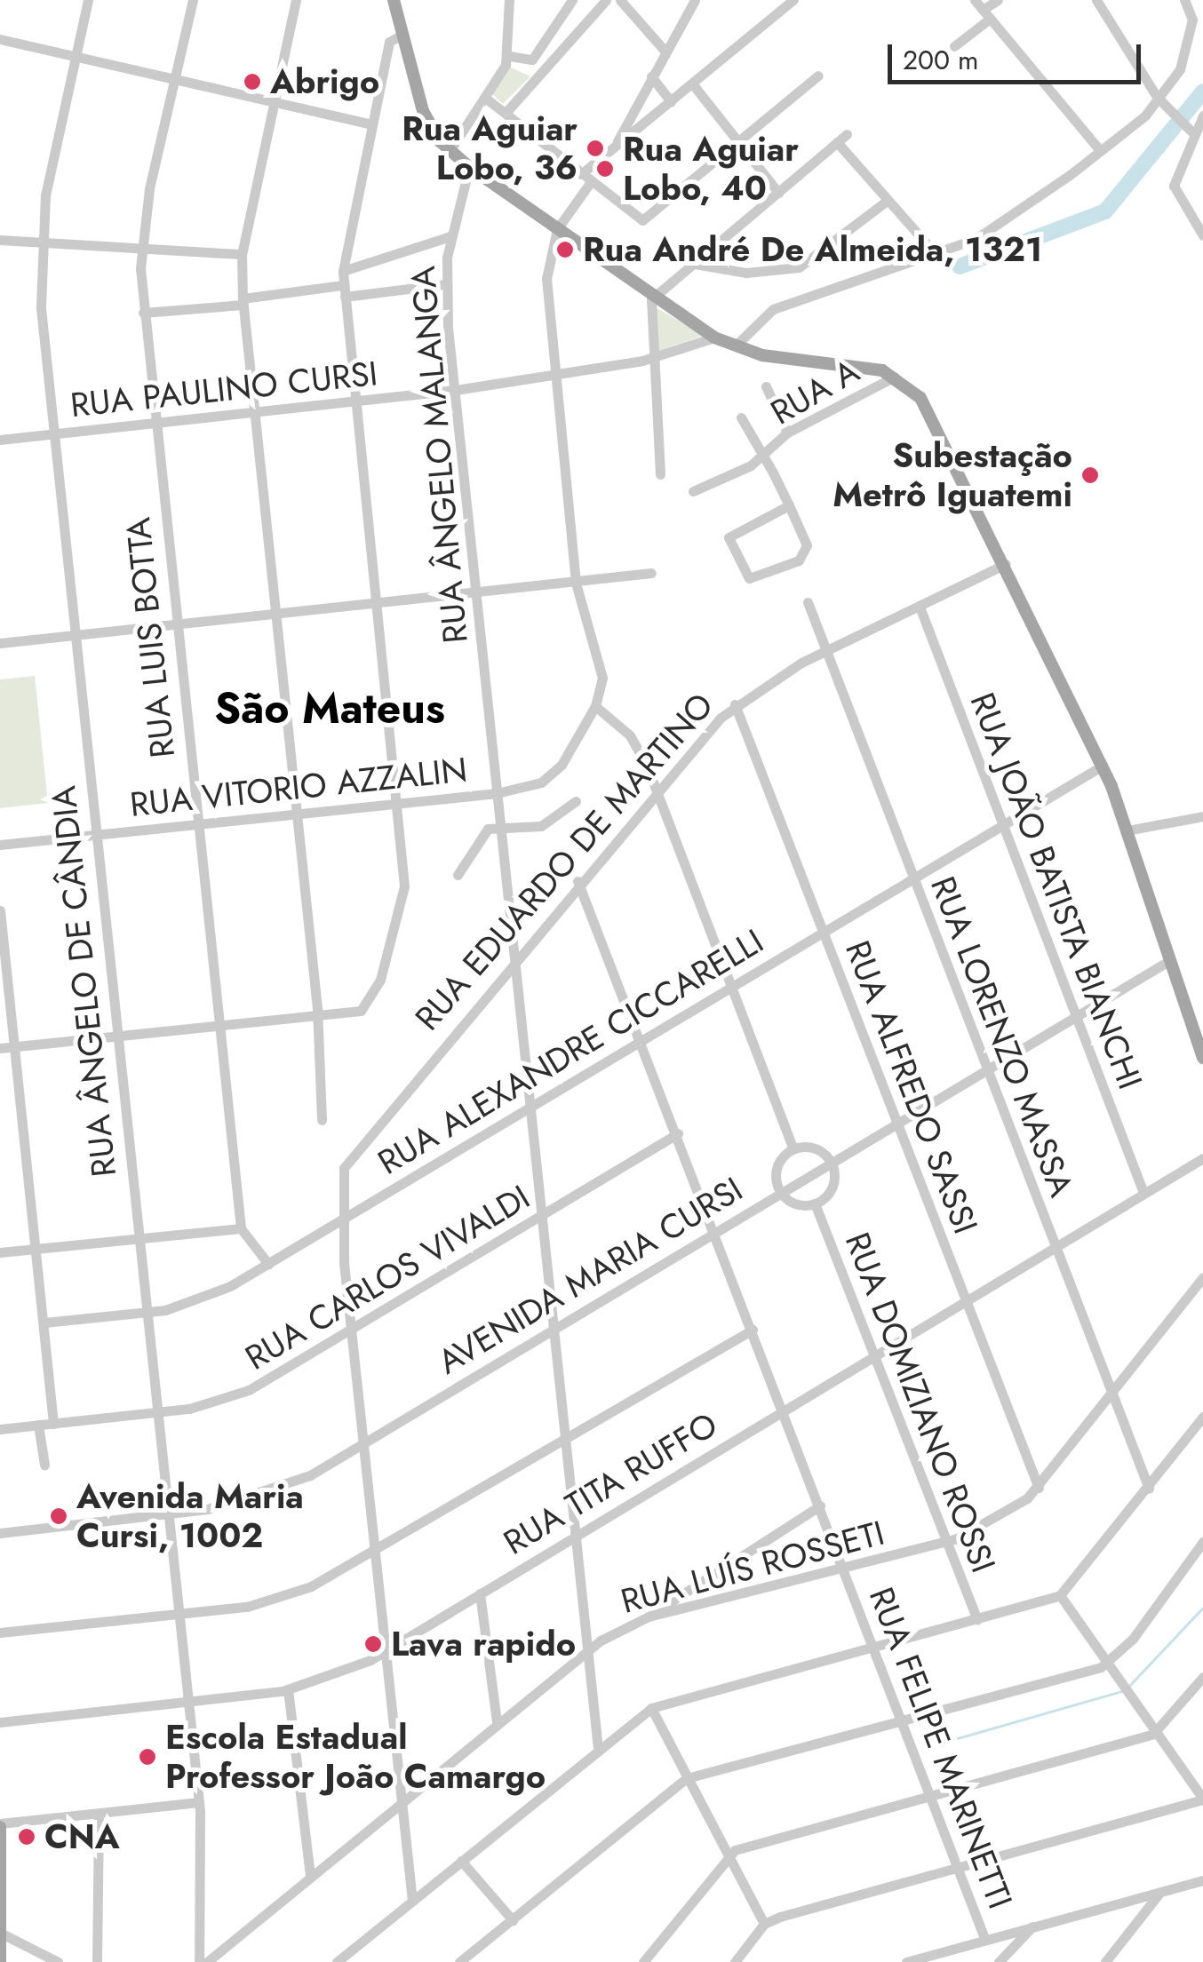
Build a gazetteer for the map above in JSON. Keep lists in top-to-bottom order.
{
  "streets": {
    "street": [
      "RUA PAULINO CURSI",
      "RUA A",
      "RUA ÂNGELO MALANGA",
      "RUA LUIS BOTTA",
      "RUA VITORIO AZZALIN",
      "RUA EDUARDO DE MARTINO",
      "RUA JOÃO BATISTA BIANCHI",
      "RUA ÂNGELO DE CÂNDIA",
      "RUA LORENZO MASSA",
      "RUA ALEXANDRE CICCARELLI",
      "RUA ALFREDO SASSI",
      "AVENIDA MARIA CURSI",
      "RUA CARLOS VIVALDI",
      "RUA DOMIZIANO ROSSI",
      "RUA TITA RUFFO",
      "RUA LUÍS ROSSETI",
      "RUA FELIPE MARINETTI"
    ]
  },
  "crossings": [
    ["RUA PAULINO CURSI", "RUA ÂNGELO MALANGA"],
    ["RUA PAULINO CURSI", "RUA LUIS BOTTA"],
    ["RUA PAULINO CURSI", "RUA ÂNGELO DE CÂNDIA"],
    ["RUA ÂNGELO MALANGA", "RUA VITORIO AZZALIN"],
    ["RUA ÂNGELO MALANGA", "RUA EDUARDO DE MARTINO"],
    ["RUA ÂNGELO MALANGA", "RUA ALEXANDRE CICCARELLI"],
    ["RUA ÂNGELO MALANGA", "AVENIDA MARIA CURSI"],
    ["RUA ÂNGELO MALANGA", "RUA CARLOS VIVALDI"],
    ["RUA ÂNGELO MALANGA", "RUA TITA RUFFO"],
    ["RUA ÂNGELO MALANGA", "RUA LUÍS ROSSETI"],
    ["RUA LUIS BOTTA", "RUA VITORIO AZZALIN"],
    ["RUA VITORIO AZZALIN", "RUA ÂNGELO DE CÂNDIA"],
    ["RUA EDUARDO DE MARTINO", "RUA JOÃO BATISTA BIANCHI"],
    ["RUA EDUARDO DE MARTINO", "RUA LORENZO MASSA"],
    ["RUA EDUARDO DE MARTINO", "RUA ALEXANDRE CICCARELLI"],
    ["RUA EDUARDO DE MARTINO", "RUA ALFREDO SASSI"],
    ["RUA EDUARDO DE MARTINO", "AVENIDA MARIA CURSI"],
    ["RUA EDUARDO DE MARTINO", "RUA CARLOS VIVALDI"],
    ["RUA EDUARDO DE MARTINO", "RUA TITA RUFFO"],
    ["RUA EDUARDO DE MARTINO", "RUA LUÍS ROSSETI"],
    ["RUA EDUARDO DE MARTINO", "RUA FELIPE MARINETTI"],
    ["RUA JOÃO BATISTA BIANCHI", "RUA ALEXANDRE CICCARELLI"],
    ["RUA JOÃO BATISTA BIANCHI", "AVENIDA MARIA CURSI"],
    ["RUA JOÃO BATISTA BIANCHI", "RUA TITA RUFFO"],
    ["RUA ÂNGELO DE CÂNDIA", "RUA ALEXANDRE CICCARELLI"],
    ["RUA ÂNGELO DE CÂNDIA", "AVENIDA MARIA CURSI"],
    ["RUA ÂNGELO DE CÂNDIA", "RUA CARLOS VIVALDI"],
    ["RUA ÂNGELO DE CÂNDIA", "RUA TITA RUFFO"],
    ["RUA LORENZO MASSA", "RUA ALEXANDRE CICCARELLI"],
    ["RUA LORENZO MASSA", "AVENIDA MARIA CURSI"],
    ["RUA LORENZO MASSA", "RUA TITA RUFFO"],
    ["RUA LORENZO MASSA", "RUA LUÍS ROSSETI"],
    ["RUA ALEXANDRE CICCARELLI", "RUA ALFREDO SASSI"],
    ["RUA ALEXANDRE CICCARELLI", "RUA FELIPE MARINETTI"],
    ["RUA ALFREDO SASSI", "AVENIDA MARIA CURSI"],
    ["RUA ALFREDO SASSI", "RUA TITA RUFFO"],
    ["RUA ALFREDO SASSI", "RUA LUÍS ROSSETI"],
    ["AVENIDA MARIA CURSI", "RUA FELIPE MARINETTI"],
    ["RUA CARLOS VIVALDI", "RUA FELIPE MARINETTI"],
    ["RUA DOMIZIANO ROSSI", "RUA TITA RUFFO"],
    ["RUA DOMIZIANO ROSSI", "RUA LUÍS ROSSETI"],
    ["RUA TITA RUFFO", "RUA FELIPE MARINETTI"],
    ["RUA LUÍS ROSSETI", "RUA FELIPE MARINETTI"]
  ],
  "districts": ["São Mateus"],
  "places": [
    "Abrigo",
    "Rua Aguiar Lobo, 36",
    "Rua Aguiar Lobo, 40",
    "Rua André De Almeida, 1321",
    "Subestação Metrô Iguatemi",
    "Avenida Maria Cursi, 1002",
    "Lava rapido",
    "Escola Estadual Professor João Camargo",
    "CNA"
  ],
  "scale_bar": "200 m"
}
